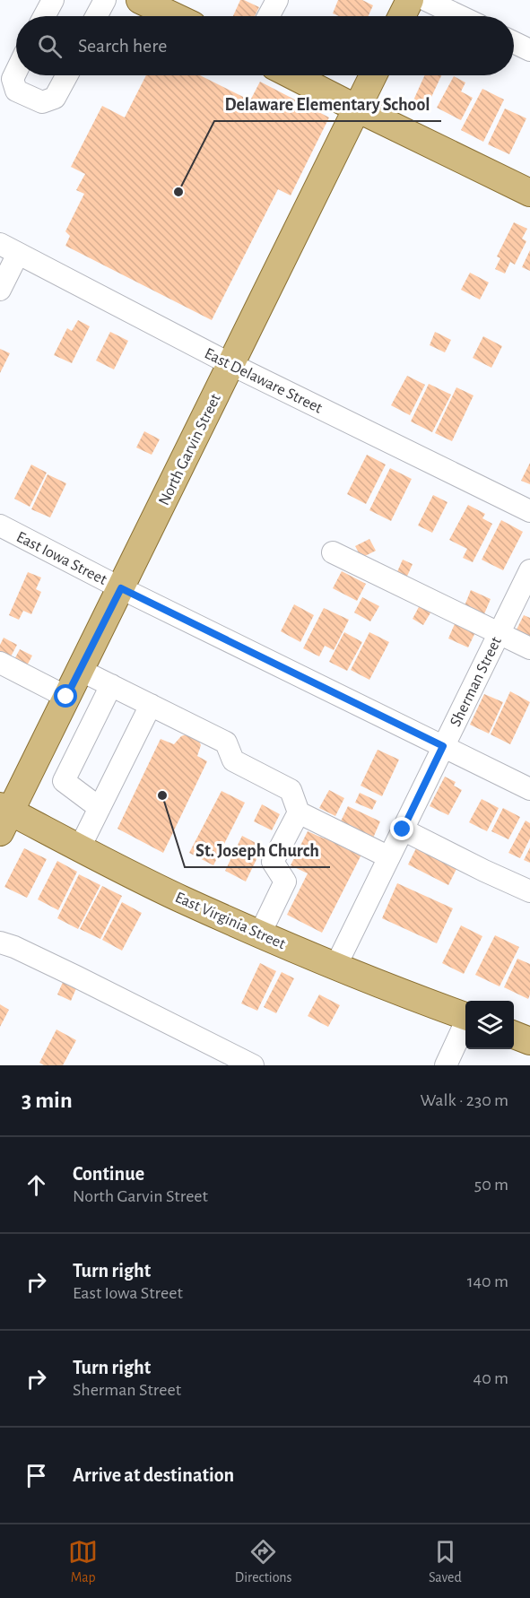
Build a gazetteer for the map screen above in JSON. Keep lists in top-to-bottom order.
{
  "streets": {
    "main road": ["North Garvin Street", "East Virginia Street"],
    "street": ["East Delaware Street", "East Iowa Street", "Sherman Street"]
  },
  "crossings": [
    ["East Delaware Street", "North Garvin Street"],
    ["North Garvin Street", "East Iowa Street"],
    ["North Garvin Street", "East Virginia Street"],
    ["East Iowa Street", "Sherman Street"],
    ["Sherman Street", "East Virginia Street"]
  ],
  "places": ["Delaware Elementary School", "St. Joseph Church"],
  "page": {
    "search": "Search here",
    "heading": ["3 min", "Walk · 230 m"],
    "list": [
      ["Continue", "North Garvin Street", "50 m"],
      ["Turn right", "East Iowa Street", "140 m"],
      ["Turn right", "Sherman Street", "40 m"],
      "Arrive at destination"
    ],
    "nav": ["Map", "Directions", "Saved"]
  }
}
